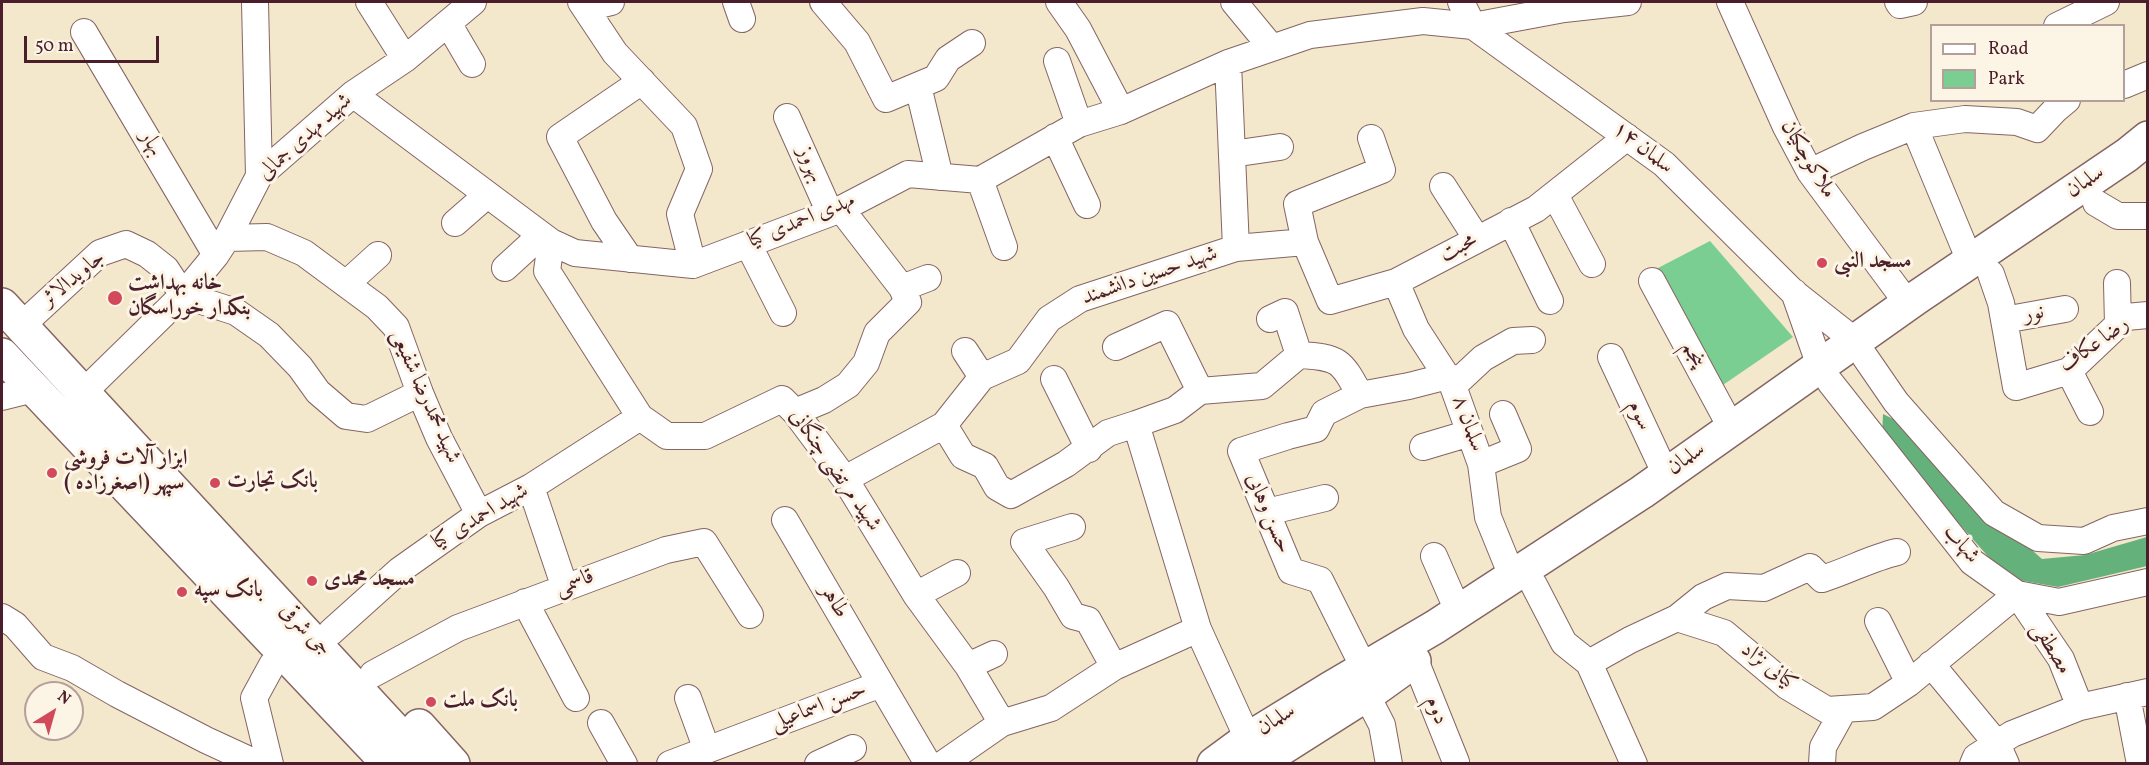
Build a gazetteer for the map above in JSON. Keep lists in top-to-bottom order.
{
  "streets": {
    "main road": ["سلمان", "جی شرقی"],
    "street": [
      "شهید مهدی جمالی",
      "بهار",
      "سلمان ۱۴",
      "ملاکوچکیان",
      "بهروز",
      "مهدی احمدی کیا",
      "محبت",
      "شهید حسین دانشمند",
      "جاویدالاثر",
      "نور",
      "رضا عکاف",
      "پنجم",
      "شهید محمدرضا شفیعی",
      "سوم",
      "سلمان ۸",
      "شهید مرتضی چنگانی",
      "حسن وهابی",
      "شهید احمدی کیا",
      "شهاب",
      "قاسمی",
      "طاهر",
      "مصطفی",
      "کیانی نژاد",
      "حسن اسماعیلی",
      "دوم"
    ]
  },
  "crossings": [
    ["شهید مهدی جمالی", "بهار"],
    ["شهید مهدی جمالی", "مهدی احمدی کیا"],
    ["شهید مهدی جمالی", "جاویدالاثر"],
    ["شهید مهدی جمالی", "شهید محمدرضا شفیعی"],
    ["بهار", "شهید محمدرضا شفیعی"],
    ["سلمان ۱۴", "سلمان"],
    ["سلمان ۱۴", "محبت"],
    ["سلمان ۱۴", "شهاب"],
    ["ملاکوچکیان", "سلمان"],
    ["بهروز", "مهدی احمدی کیا"],
    ["سلمان", "رضا عکاف"],
    ["سلمان", "پنجم"],
    ["سلمان", "سوم"],
    ["سلمان", "سلمان ۸"],
    ["سلمان", "حسن وهابی"],
    ["سلمان", "شهاب"],
    ["سلمان", "دوم"],
    ["مهدی احمدی کیا", "شهید مرتضی چنگانی"],
    ["محبت", "شهید حسین دانشمند"],
    ["محبت", "سلمان ۸"],
    ["شهید حسین دانشمند", "شهید مرتضی چنگانی"],
    ["جاویدالاثر", "جی شرقی"],
    ["نور", "رضا عکاف"],
    ["شهید محمدرضا شفیعی", "شهید احمدی کیا"],
    ["شهید مرتضی چنگانی", "شهید احمدی کیا"],
    ["شهاب", "مصطفی"],
    ["شهاب", "کیانی نژاد"],
    ["طاهر", "حسن اسماعیلی"],
    ["مصطفی", "کیانی نژاد"]
  ],
  "places": [
    "مسجد النبی",
    "خانه بهداشت بنکدار خوراسگان",
    "ابزار آلات فروشی سپهر (اصغرزاده )",
    "بانک تجارت",
    "مسجد محمدی",
    "بانک سپه",
    "بانک ملت"
  ],
  "legend": ["Road", "Park"],
  "scale_bar": "50 m",
  "north": "top right"
}
